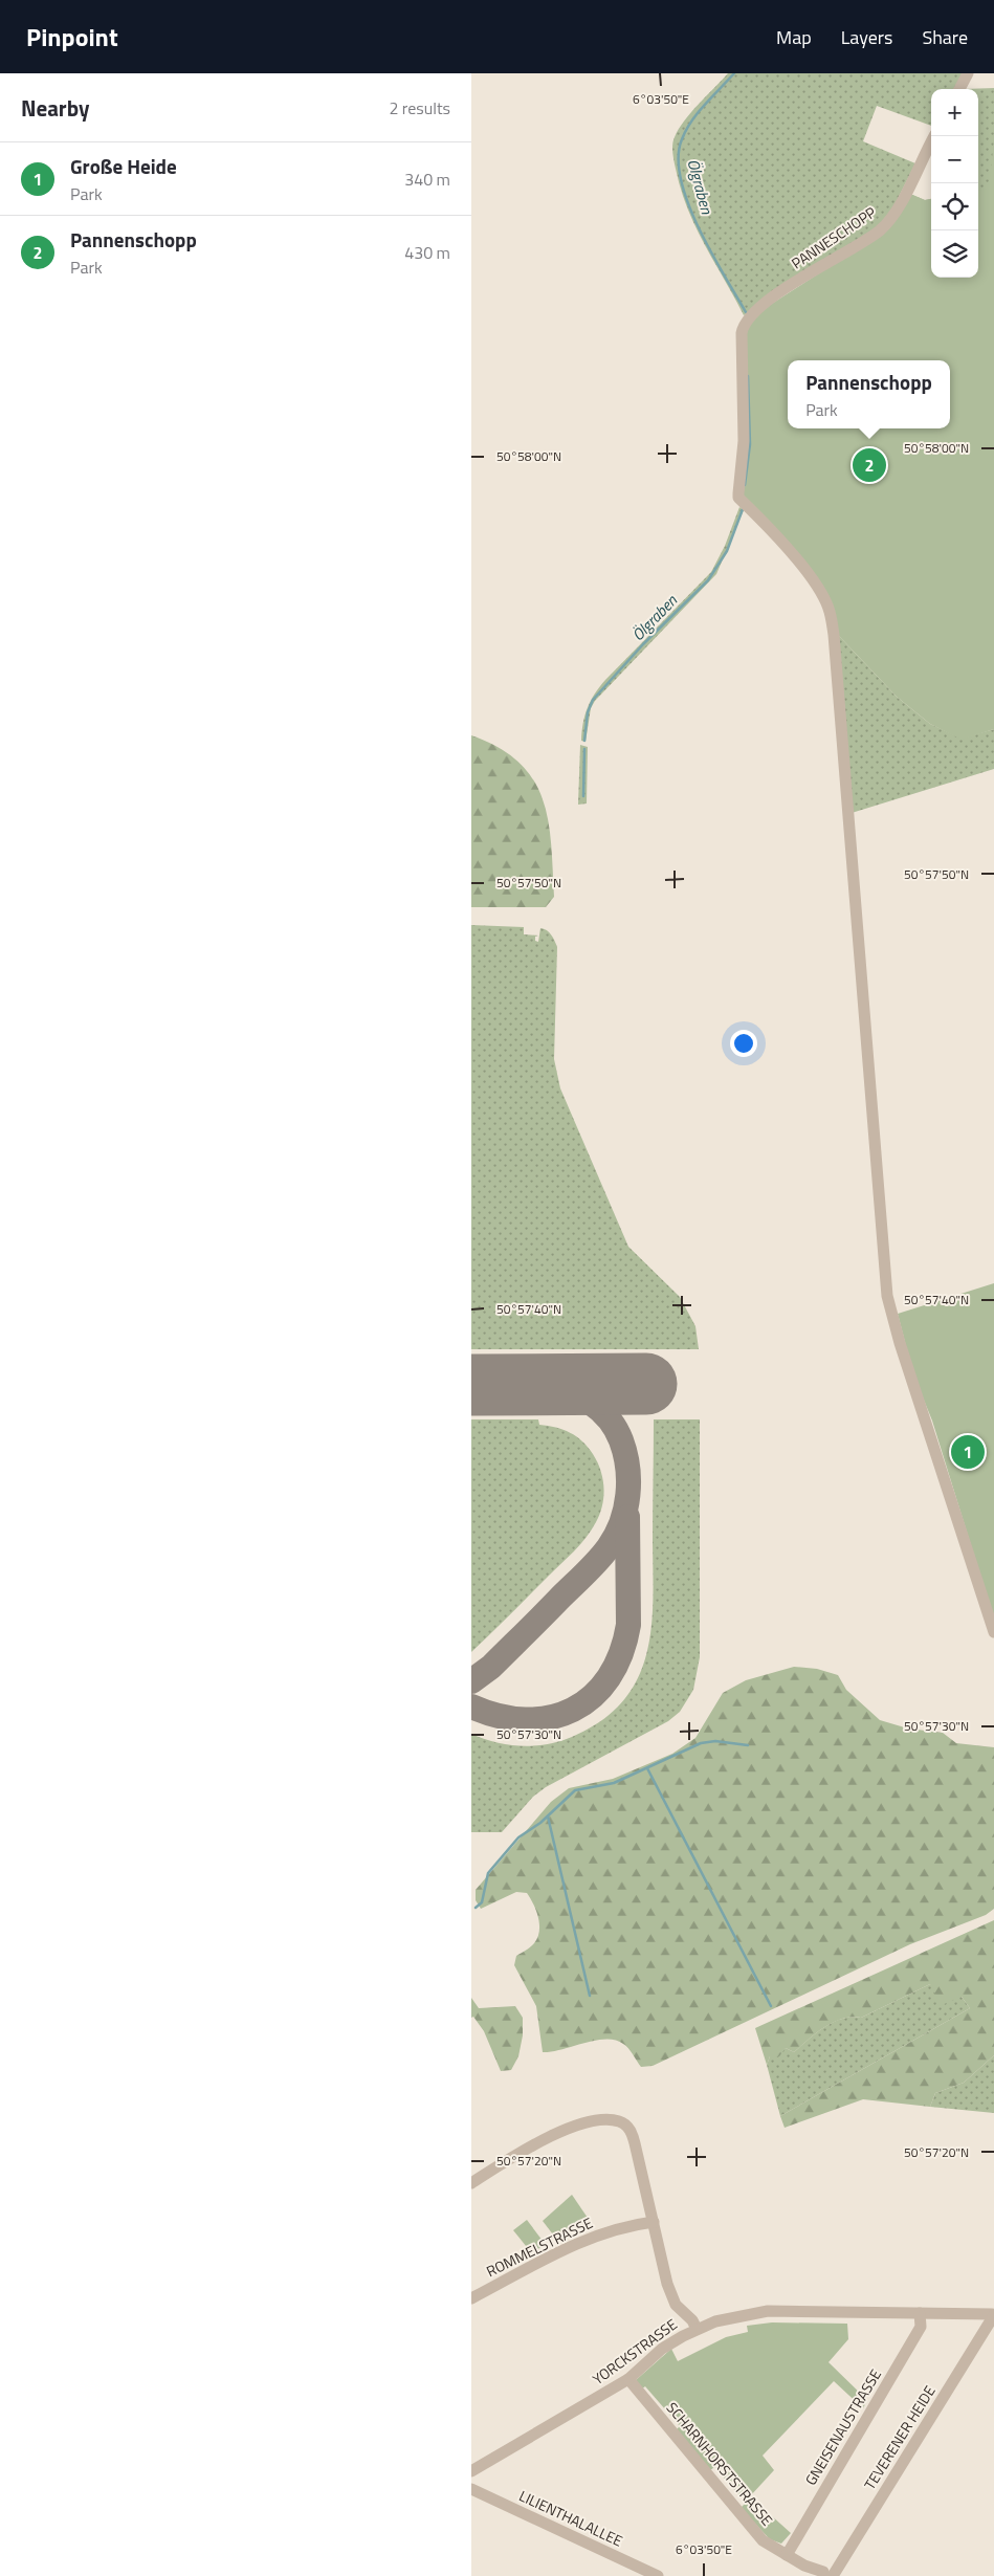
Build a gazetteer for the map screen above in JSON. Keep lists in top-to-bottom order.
{
  "streets": {
    "street": [
      "PANNESCHOPP",
      "ROMMELSTRASSE",
      "YORCKSTRASSE",
      "GNEISENAUSTRASSE",
      "TEVERENER HEIDE",
      "SCHARNHORSTSTRASSE",
      "LILIENTHALALLEE"
    ]
  },
  "crossings": [
    ["YORCKSTRASSE", "GNEISENAUSTRASSE"],
    ["YORCKSTRASSE", "TEVERENER HEIDE"],
    ["YORCKSTRASSE", "SCHARNHORSTSTRASSE"],
    ["GNEISENAUSTRASSE", "SCHARNHORSTSTRASSE"],
    ["TEVERENER HEIDE", "SCHARNHORSTSTRASSE"]
  ],
  "water": ["Ölgraben"],
  "page": {
    "header": "Pinpoint",
    "nav": ["Map", "Layers", "Share"],
    "heading": ["Nearby", "2 results"],
    "map_buttons": ["+", "−"],
    "list": [
      {
        "mark": "1",
        "name": "Große Heide",
        "note": "Park",
        "value": "340 m"
      },
      {
        "mark": "2",
        "name": "Pannenschopp",
        "note": "Park",
        "value": "430 m"
      }
    ],
    "popup": ["Pannenschopp", "Park"],
    "pins": ["2", "1"]
  },
  "coordinates": [
    "6°03'50\"E",
    "50°58'00\"N",
    "50°57'50\"N",
    "50°57'40\"N",
    "50°57'30\"N",
    "50°57'20\"N"
  ]
}
